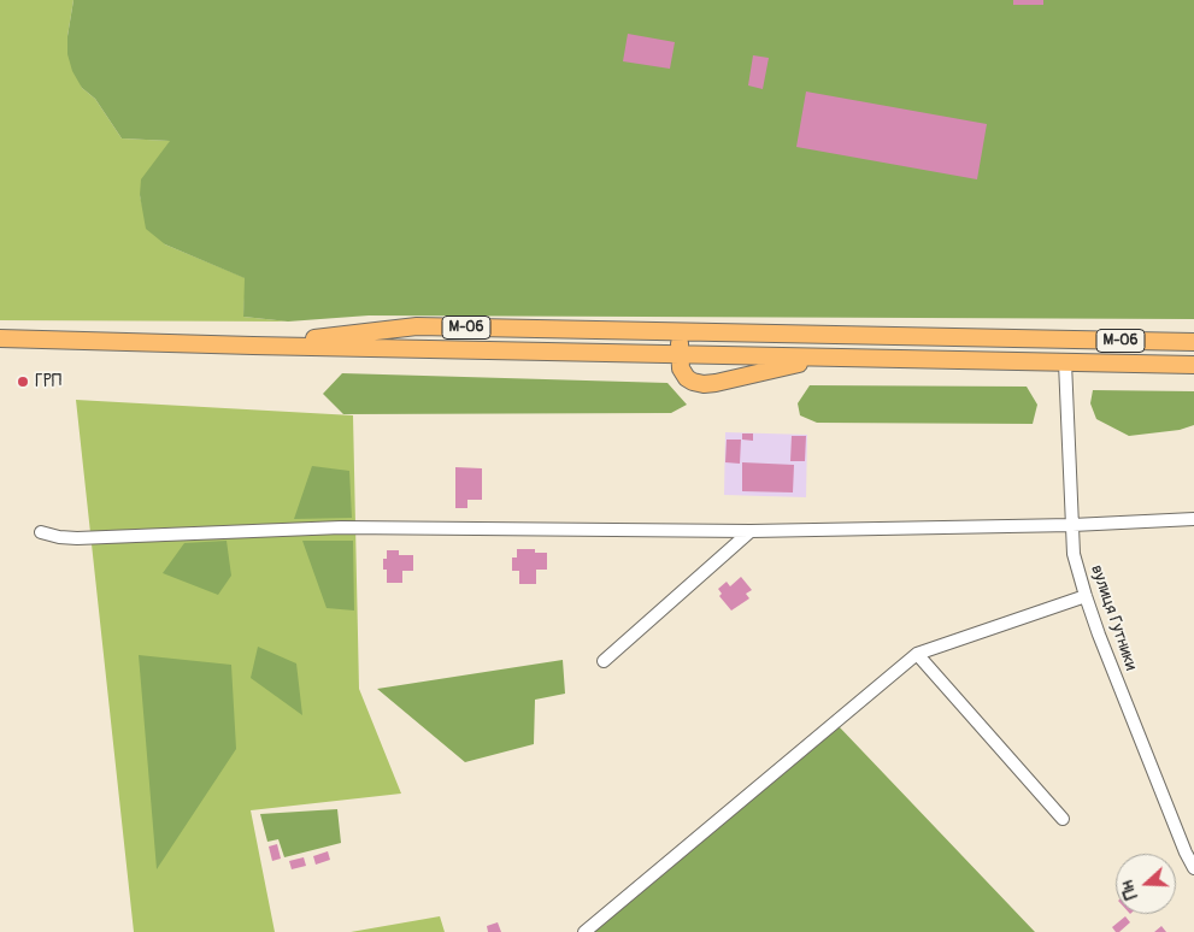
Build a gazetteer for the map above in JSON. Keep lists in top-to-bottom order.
{
  "streets": {
    "highway": ["М-06"],
    "street": ["вулиця Гутники"]
  },
  "crossings": [
    ["М-06", "вулиця Гутники"]
  ],
  "places": ["ГРП"],
  "north": "left"
}
